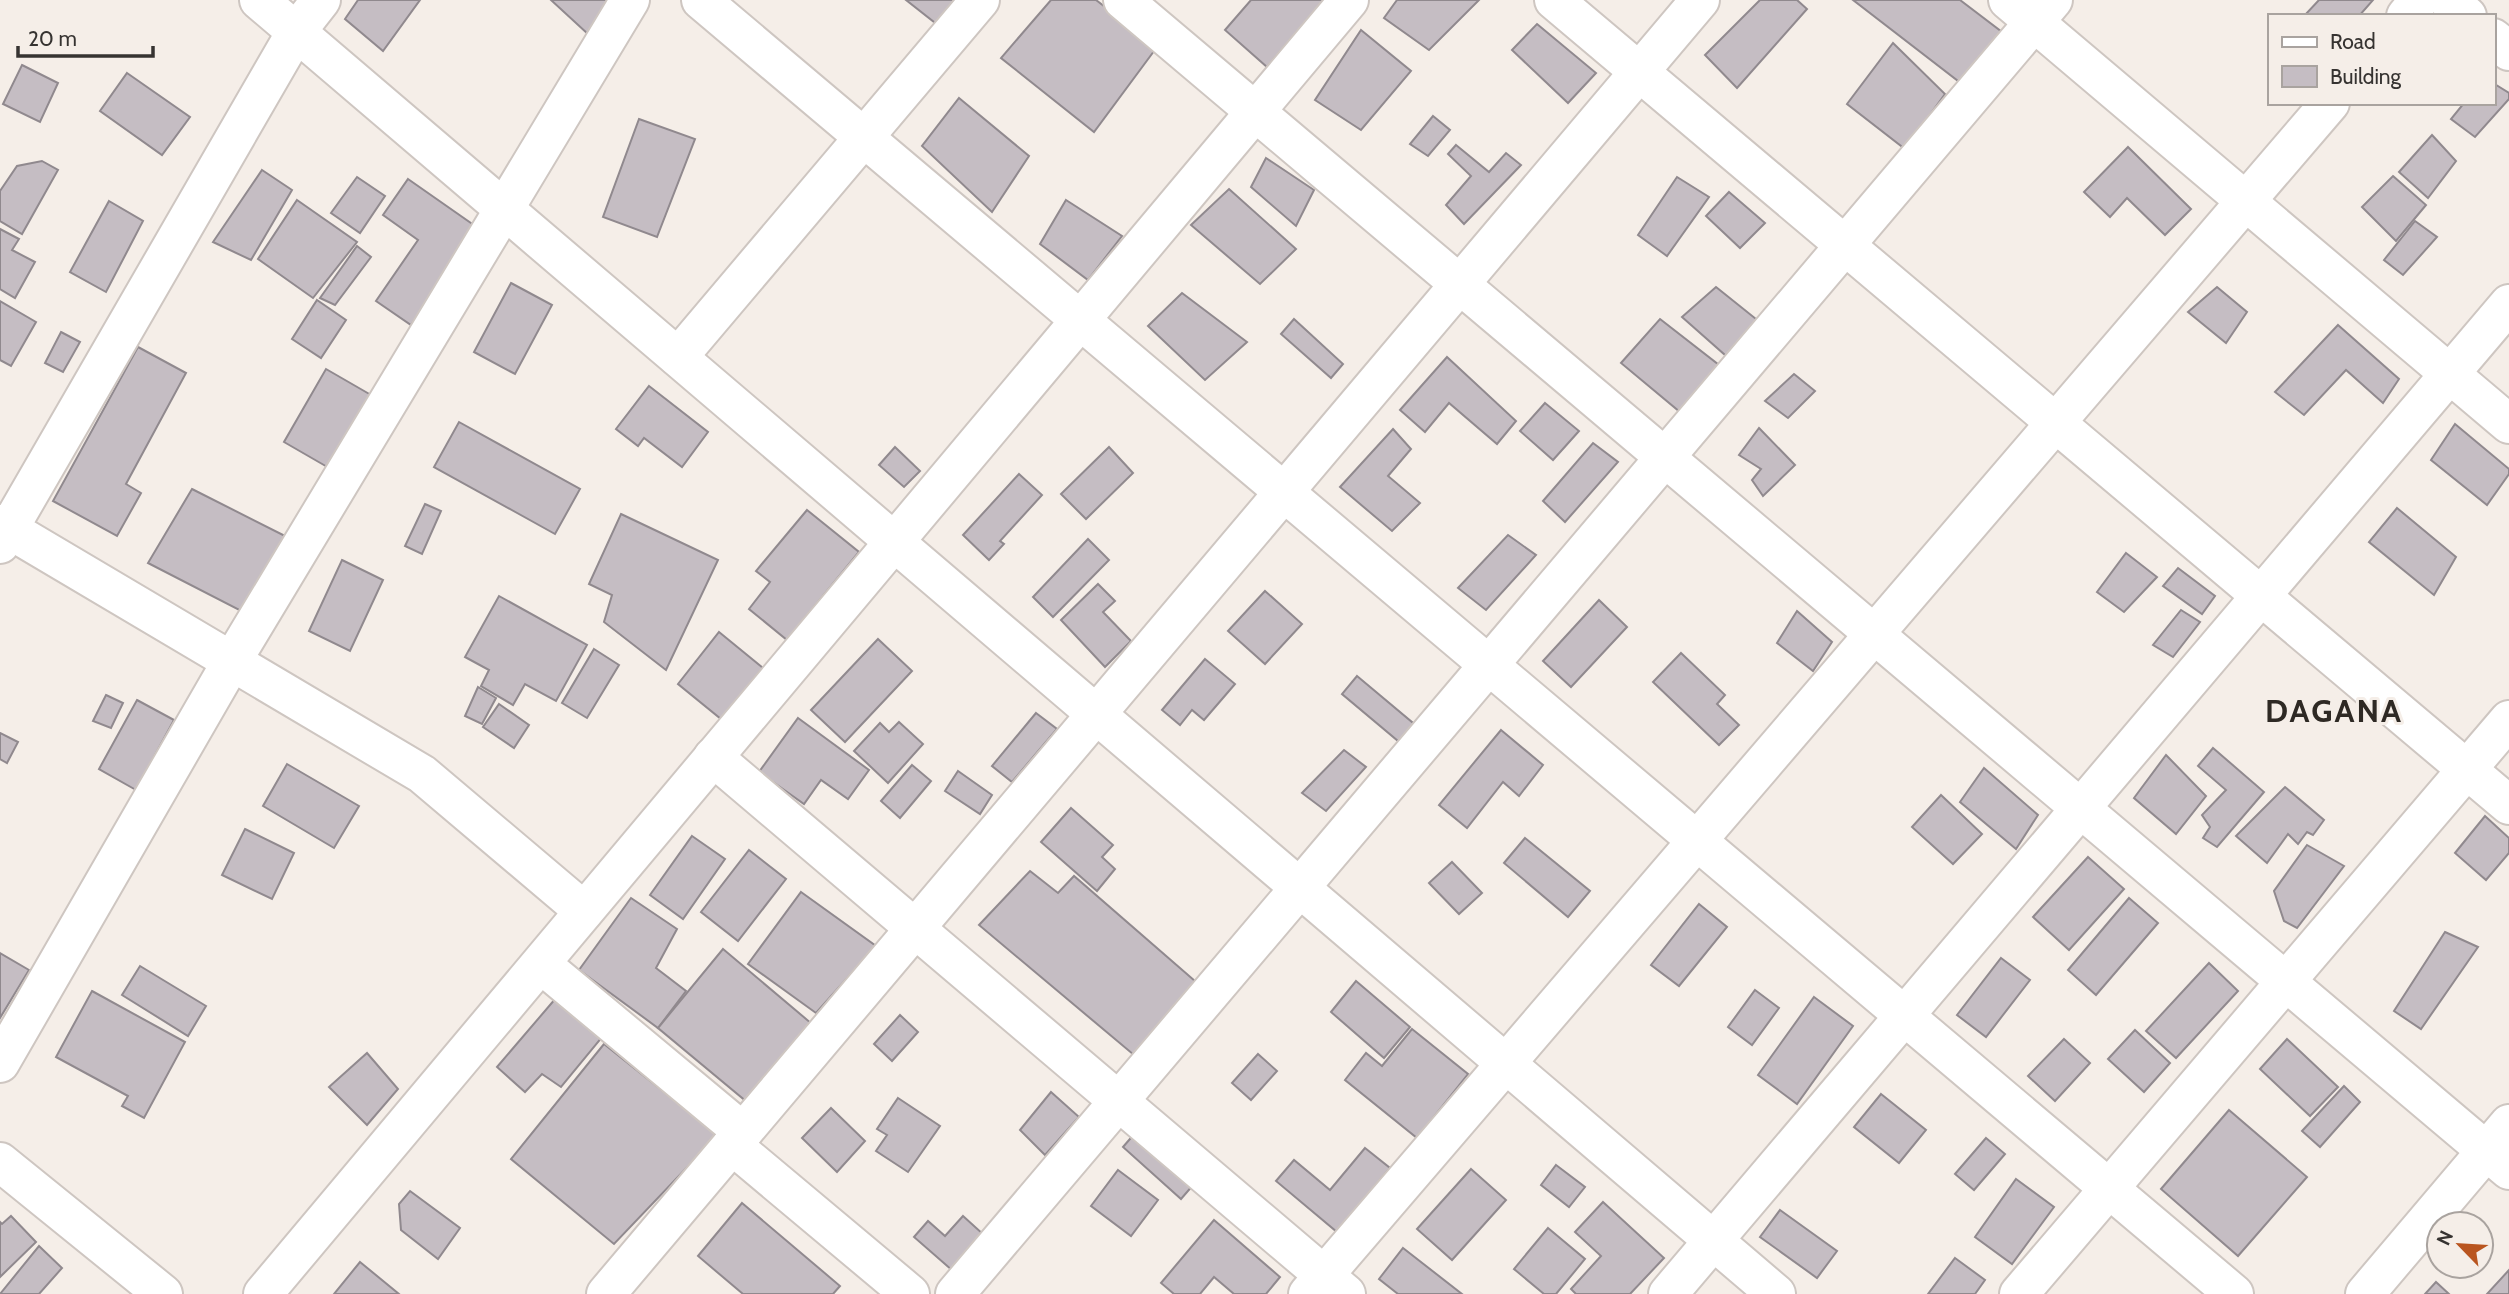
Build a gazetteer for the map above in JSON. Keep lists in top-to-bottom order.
{
  "districts": ["DAGANA"],
  "legend": ["Road", "Building"],
  "scale_bar": "20 m",
  "north": "top left"
}
